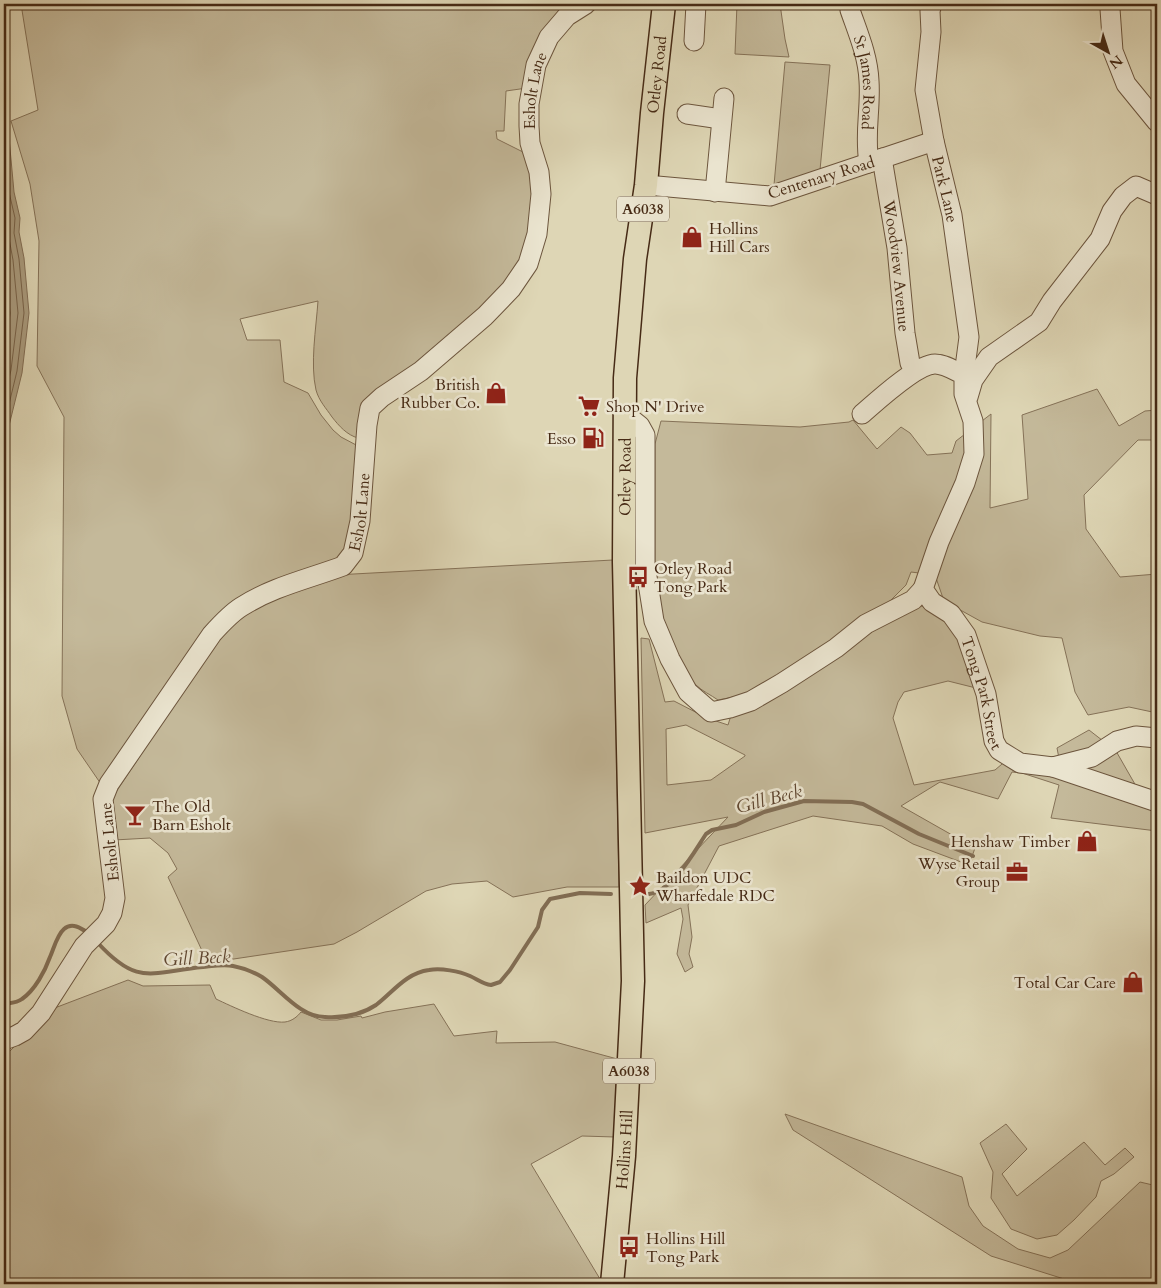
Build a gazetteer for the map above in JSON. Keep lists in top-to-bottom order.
{
  "streets": {
    "main road": ["Otley Road", "A6038", "Hollins Hill"],
    "street": [
      "St James Road",
      "Esholt Lane",
      "Centenary Road",
      "Park Lane",
      "Woodview Avenue",
      "Tong Park Street"
    ]
  },
  "crossings": [
    ["Otley Road", "Centenary Road"],
    ["Otley Road", "Hollins Hill"],
    ["St James Road", "Centenary Road"],
    ["St James Road", "Woodview Avenue"],
    ["Centenary Road", "Park Lane"],
    ["Centenary Road", "Woodview Avenue"],
    ["Park Lane", "Tong Park Street"]
  ],
  "water": ["Gill Beck"],
  "places": {
    "shop": [
      "Hollins Hill Cars",
      "British Rubber Co.",
      "Henshaw Timber",
      "Total Car Care"
    ],
    "supermarket": ["Shop N' Drive"],
    "fuel station": ["Esso"],
    "bus stop": ["Otley Road Tong Park", "Hollins Hill Tong Park"],
    "bar": ["The Old Barn Esholt"],
    "office": ["Wyse Retail Group"],
    "place": ["Baildon UDC Wharfedale RDC"]
  },
  "north": "bottom right"
}
